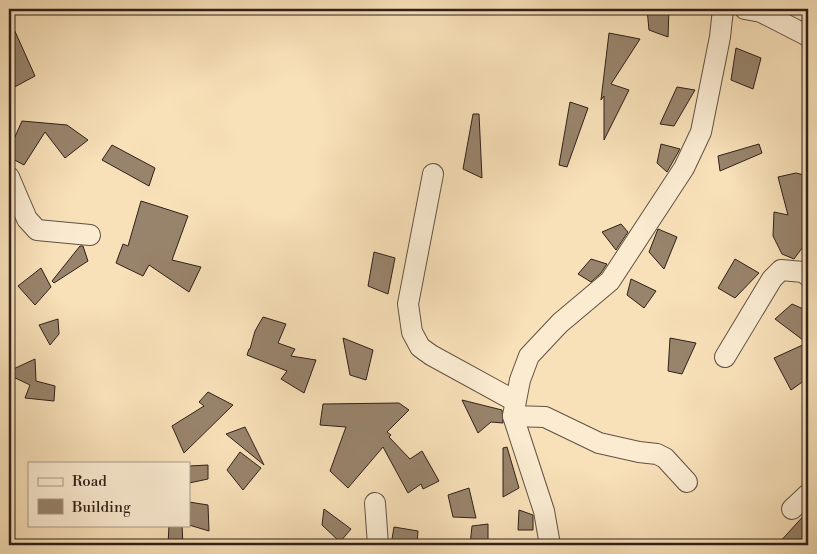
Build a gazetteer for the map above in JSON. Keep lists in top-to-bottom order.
{
  "legend": ["Road", "Building"]
}
